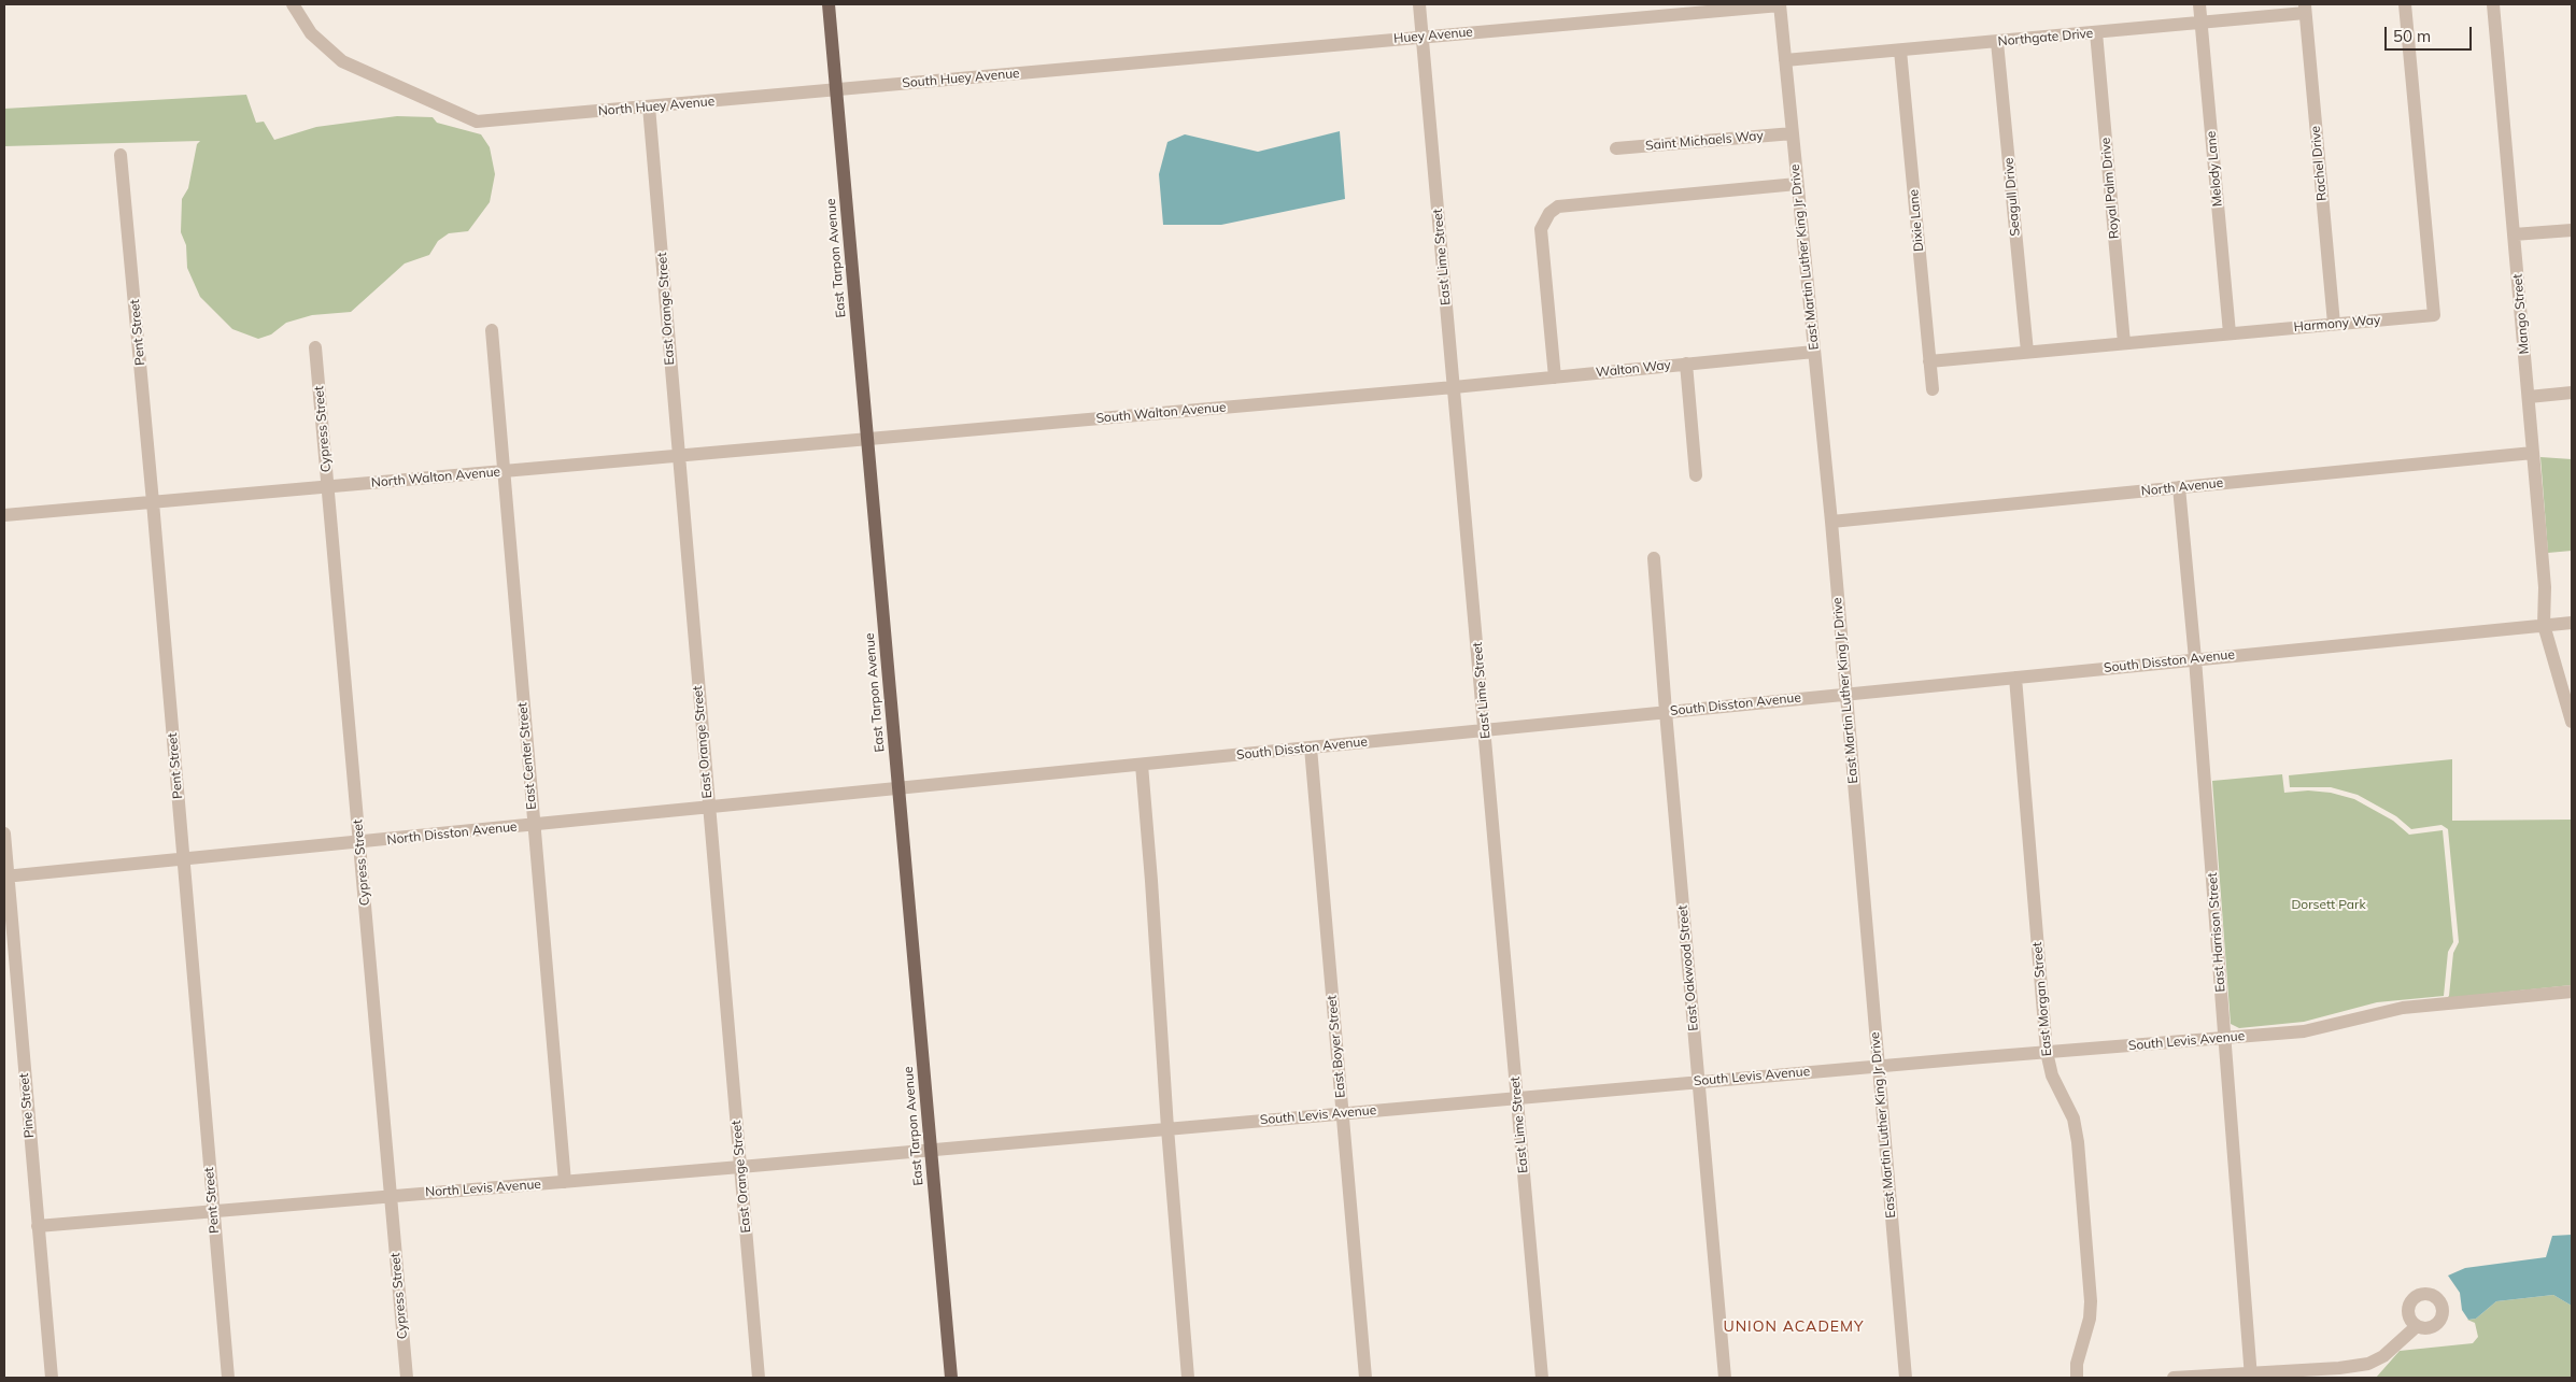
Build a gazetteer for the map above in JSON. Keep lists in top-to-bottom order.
{
  "streets": {
    "main road": ["East Tarpon Avenue"],
    "street": [
      "Huey Avenue",
      "Northgate Drive",
      "South Huey Avenue",
      "North Huey Avenue",
      "Saint Michaels Way",
      "Rachel Drive",
      "Melody Lane",
      "Royal Palm Drive",
      "Seagull Drive",
      "Dixie Lane",
      "East Lime Street",
      "East Martin Luther King Jr Drive",
      "East Orange Street",
      "Mango Street",
      "Harmony Way",
      "Pent Street",
      "Walton Way",
      "South Walton Avenue",
      "Cypress Street",
      "North Walton Avenue",
      "North Avenue",
      "South Disston Avenue",
      "East Center Street",
      "North Disston Avenue",
      "East Harrison Street",
      "East Oakwood Street",
      "East Morgan Street",
      "South Levis Avenue",
      "East Boyer Street",
      "Pine Street",
      "North Levis Avenue"
    ]
  },
  "crossings": [
    ["Huey Avenue", "South Huey Avenue"],
    ["Huey Avenue", "East Lime Street"],
    ["Huey Avenue", "East Martin Luther King Jr Drive"],
    ["Northgate Drive", "Rachel Drive"],
    ["Northgate Drive", "Melody Lane"],
    ["Northgate Drive", "Royal Palm Drive"],
    ["Northgate Drive", "Seagull Drive"],
    ["Northgate Drive", "Dixie Lane"],
    ["Northgate Drive", "East Martin Luther King Jr Drive"],
    ["South Huey Avenue", "North Huey Avenue"],
    ["South Huey Avenue", "East Tarpon Avenue"],
    ["North Huey Avenue", "East Tarpon Avenue"],
    ["North Huey Avenue", "East Orange Street"],
    ["Saint Michaels Way", "East Martin Luther King Jr Drive"],
    ["Rachel Drive", "Harmony Way"],
    ["Melody Lane", "Harmony Way"],
    ["Royal Palm Drive", "Harmony Way"],
    ["Seagull Drive", "Harmony Way"],
    ["Dixie Lane", "Harmony Way"],
    ["East Lime Street", "Walton Way"],
    ["East Lime Street", "South Walton Avenue"],
    ["East Lime Street", "South Disston Avenue"],
    ["East Lime Street", "South Levis Avenue"],
    ["East Martin Luther King Jr Drive", "Walton Way"],
    ["East Martin Luther King Jr Drive", "North Avenue"],
    ["East Martin Luther King Jr Drive", "South Disston Avenue"],
    ["East Martin Luther King Jr Drive", "South Levis Avenue"],
    ["East Tarpon Avenue", "South Walton Avenue"],
    ["East Tarpon Avenue", "North Walton Avenue"],
    ["East Tarpon Avenue", "South Disston Avenue"],
    ["East Tarpon Avenue", "North Disston Avenue"],
    ["East Tarpon Avenue", "South Levis Avenue"],
    ["East Tarpon Avenue", "North Levis Avenue"],
    ["East Orange Street", "North Walton Avenue"],
    ["East Orange Street", "North Disston Avenue"],
    ["East Orange Street", "North Levis Avenue"],
    ["Mango Street", "North Avenue"],
    ["Mango Street", "South Disston Avenue"],
    ["Pent Street", "North Walton Avenue"],
    ["Pent Street", "North Disston Avenue"],
    ["Pent Street", "North Levis Avenue"],
    ["Walton Way", "South Walton Avenue"],
    ["South Walton Avenue", "North Walton Avenue"],
    ["Cypress Street", "North Walton Avenue"],
    ["Cypress Street", "North Disston Avenue"],
    ["Cypress Street", "North Levis Avenue"],
    ["North Walton Avenue", "East Center Street"],
    ["North Avenue", "East Harrison Street"],
    ["South Disston Avenue", "North Disston Avenue"],
    ["South Disston Avenue", "East Harrison Street"],
    ["South Disston Avenue", "East Oakwood Street"],
    ["South Disston Avenue", "East Morgan Street"],
    ["South Disston Avenue", "East Boyer Street"],
    ["East Center Street", "North Disston Avenue"],
    ["East Center Street", "North Levis Avenue"],
    ["North Disston Avenue", "Pine Street"],
    ["East Harrison Street", "South Levis Avenue"],
    ["East Oakwood Street", "South Levis Avenue"],
    ["East Morgan Street", "South Levis Avenue"],
    ["South Levis Avenue", "East Boyer Street"],
    ["South Levis Avenue", "North Levis Avenue"],
    ["Pine Street", "North Levis Avenue"]
  ],
  "districts": ["UNION ACADEMY"],
  "parks": ["Dorsett Park"],
  "scale_bar": "50 m"
}
